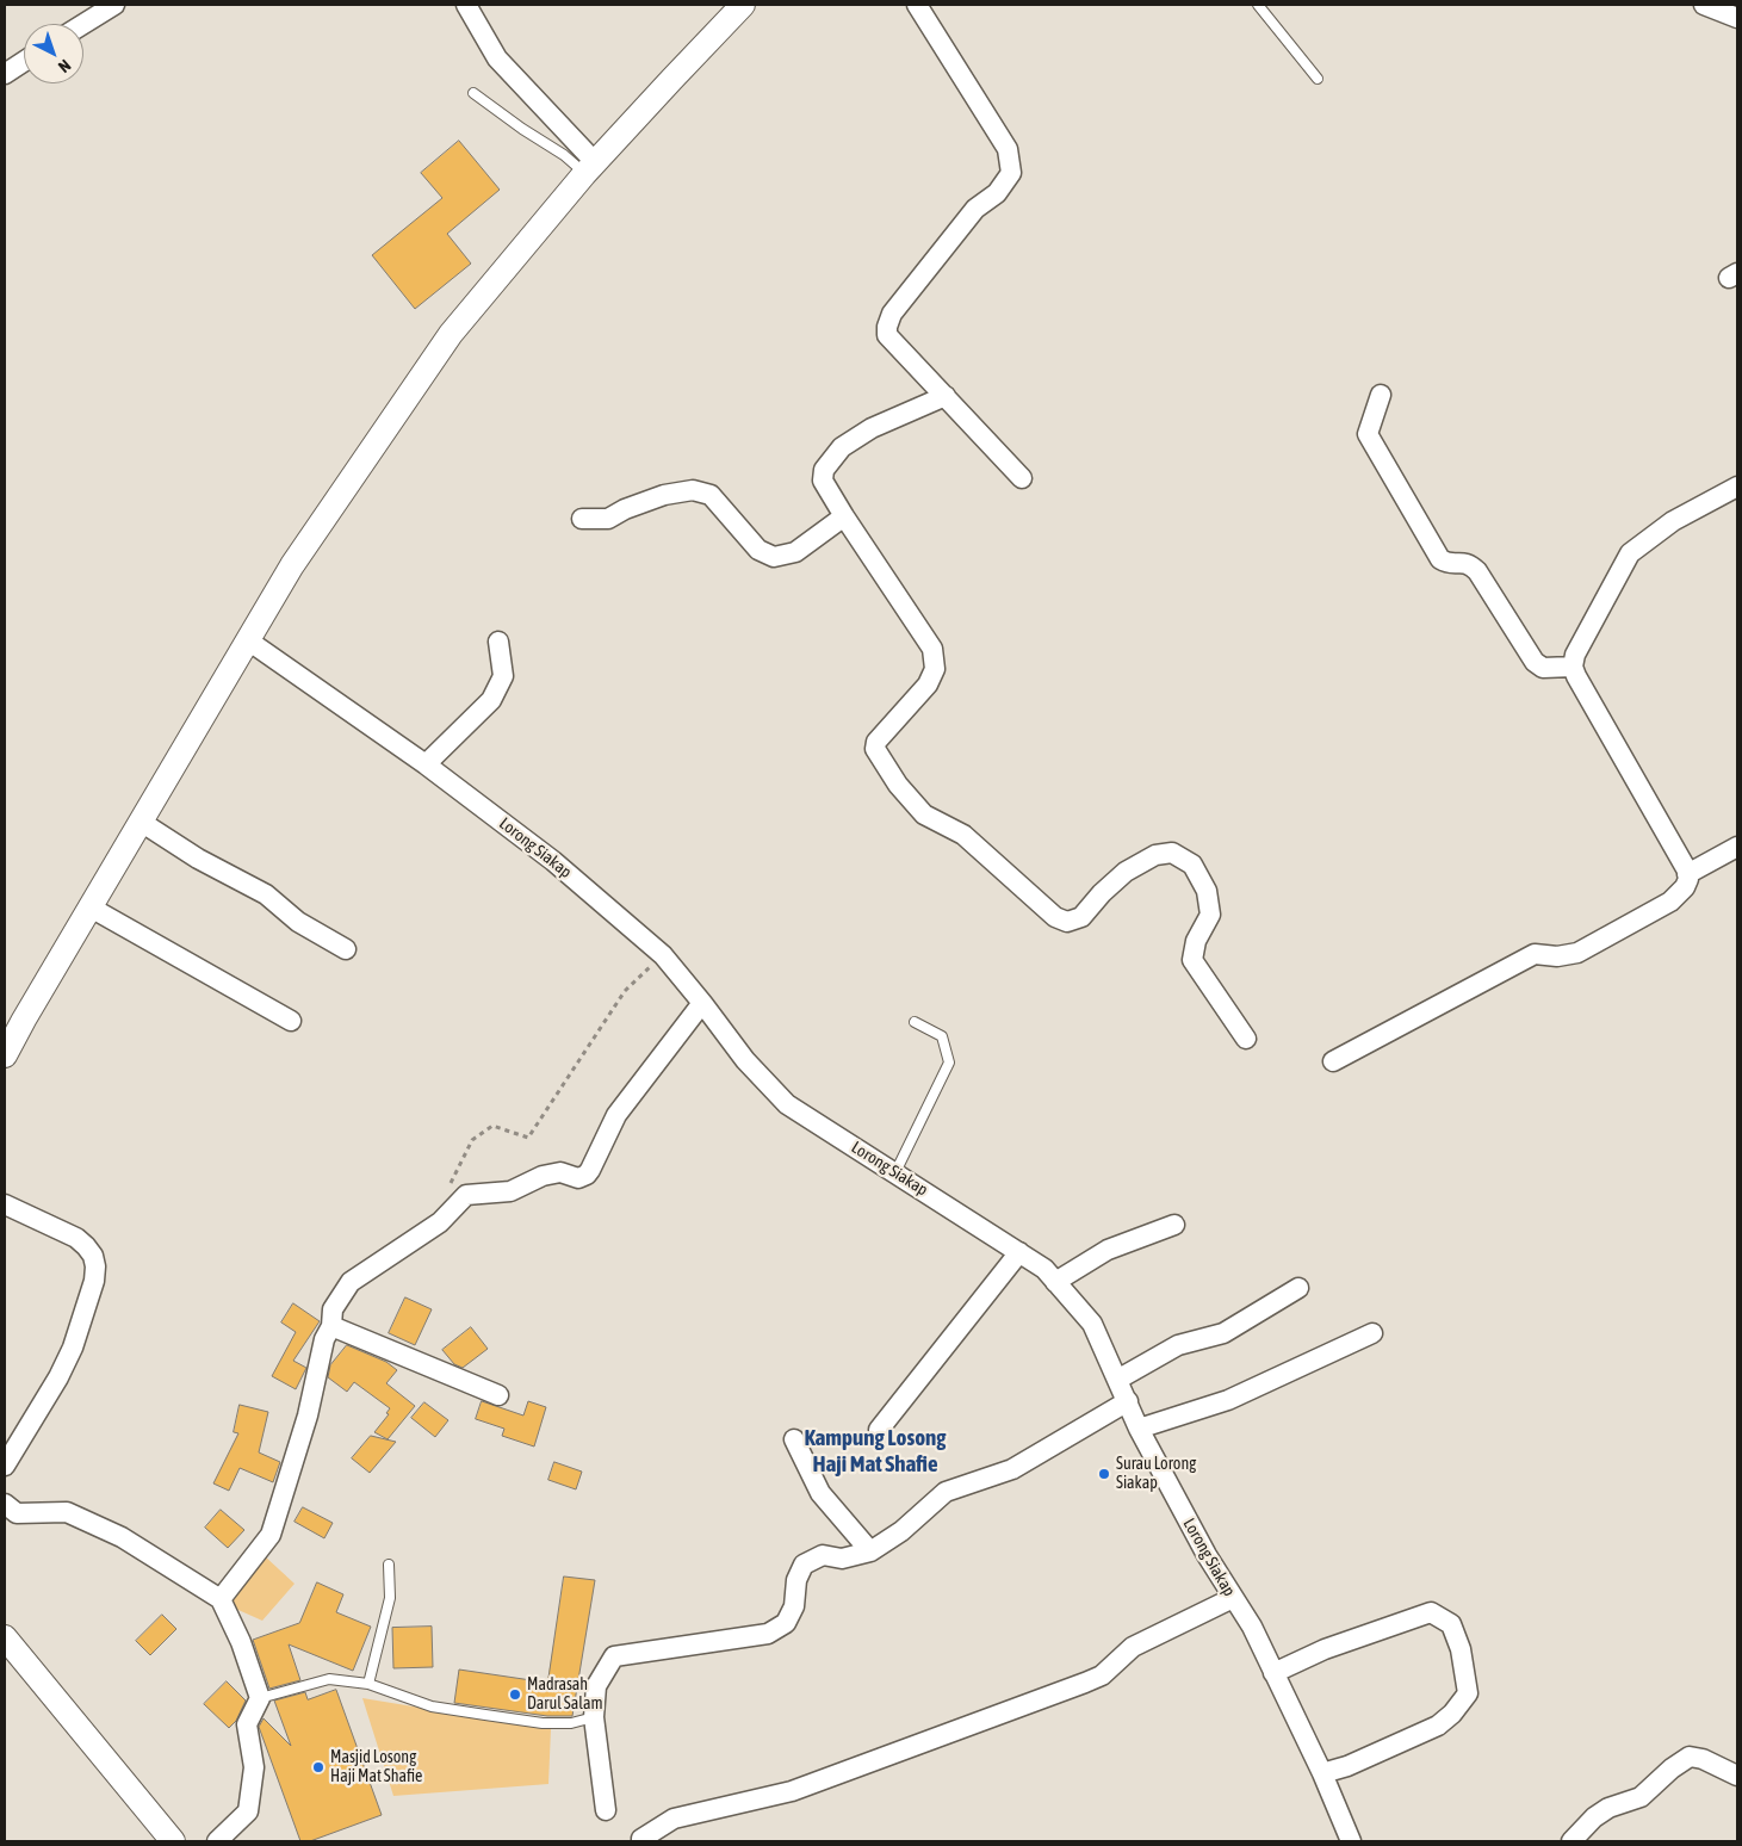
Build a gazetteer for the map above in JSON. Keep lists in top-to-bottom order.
{
  "streets": {
    "street": ["Lorong Siakap"]
  },
  "districts": ["Kampung Losong Haji Mat Shafie"],
  "places": ["Surau Lorong Siakap", "Madrasah Darul Salam", "Masjid Losong Haji Mat Shafie"],
  "north": "bottom right"
}
